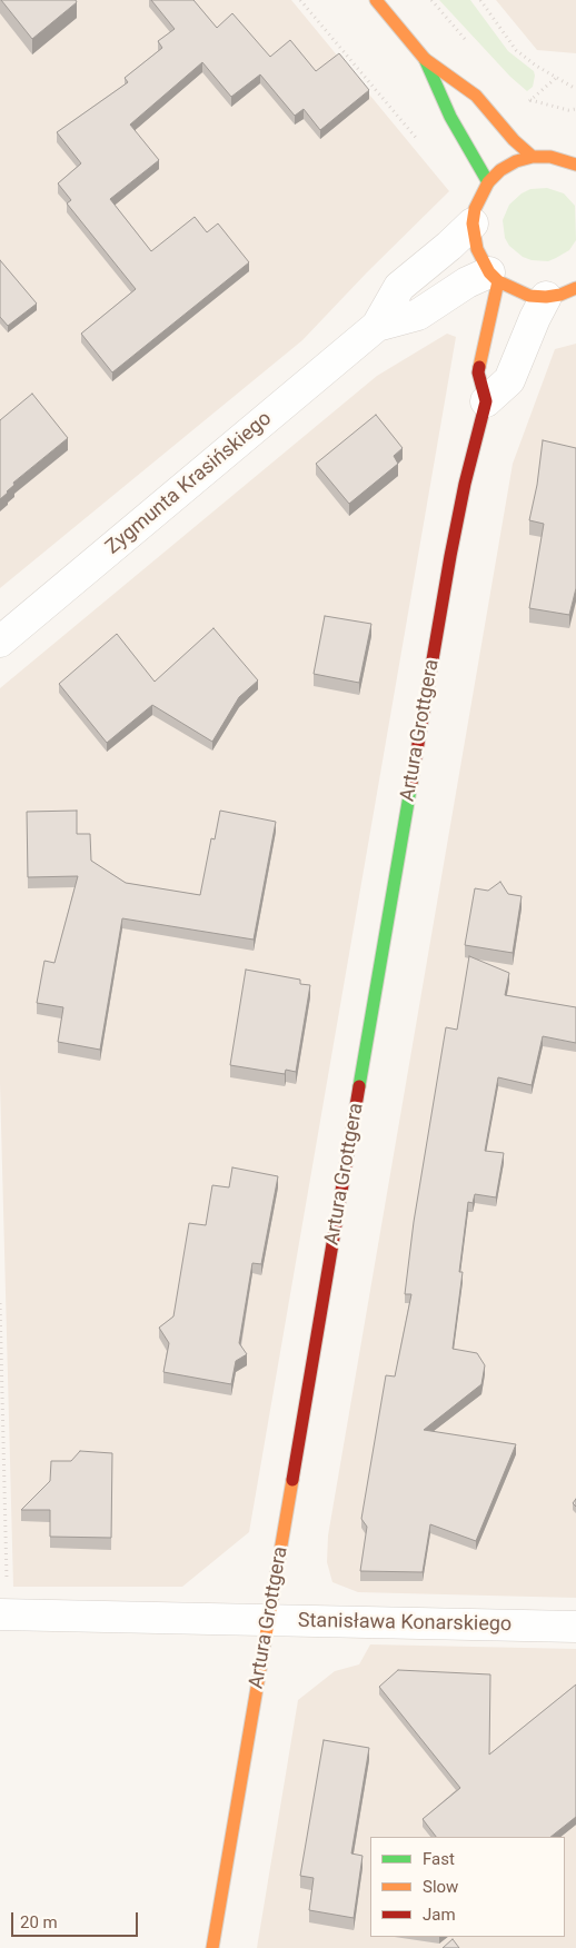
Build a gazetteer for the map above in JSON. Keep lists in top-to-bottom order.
{
  "streets": {
    "street": ["Zygmunta Krasińskiego", "Artura Grottgera", "Stanisława Konarskiego"]
  },
  "crossings": [
    ["Zygmunta Krasińskiego", "Artura Grottgera"],
    ["Artura Grottgera", "Stanisława Konarskiego"]
  ],
  "legend": ["Fast", "Slow", "Jam"],
  "scale_bar": "20 m"
}
